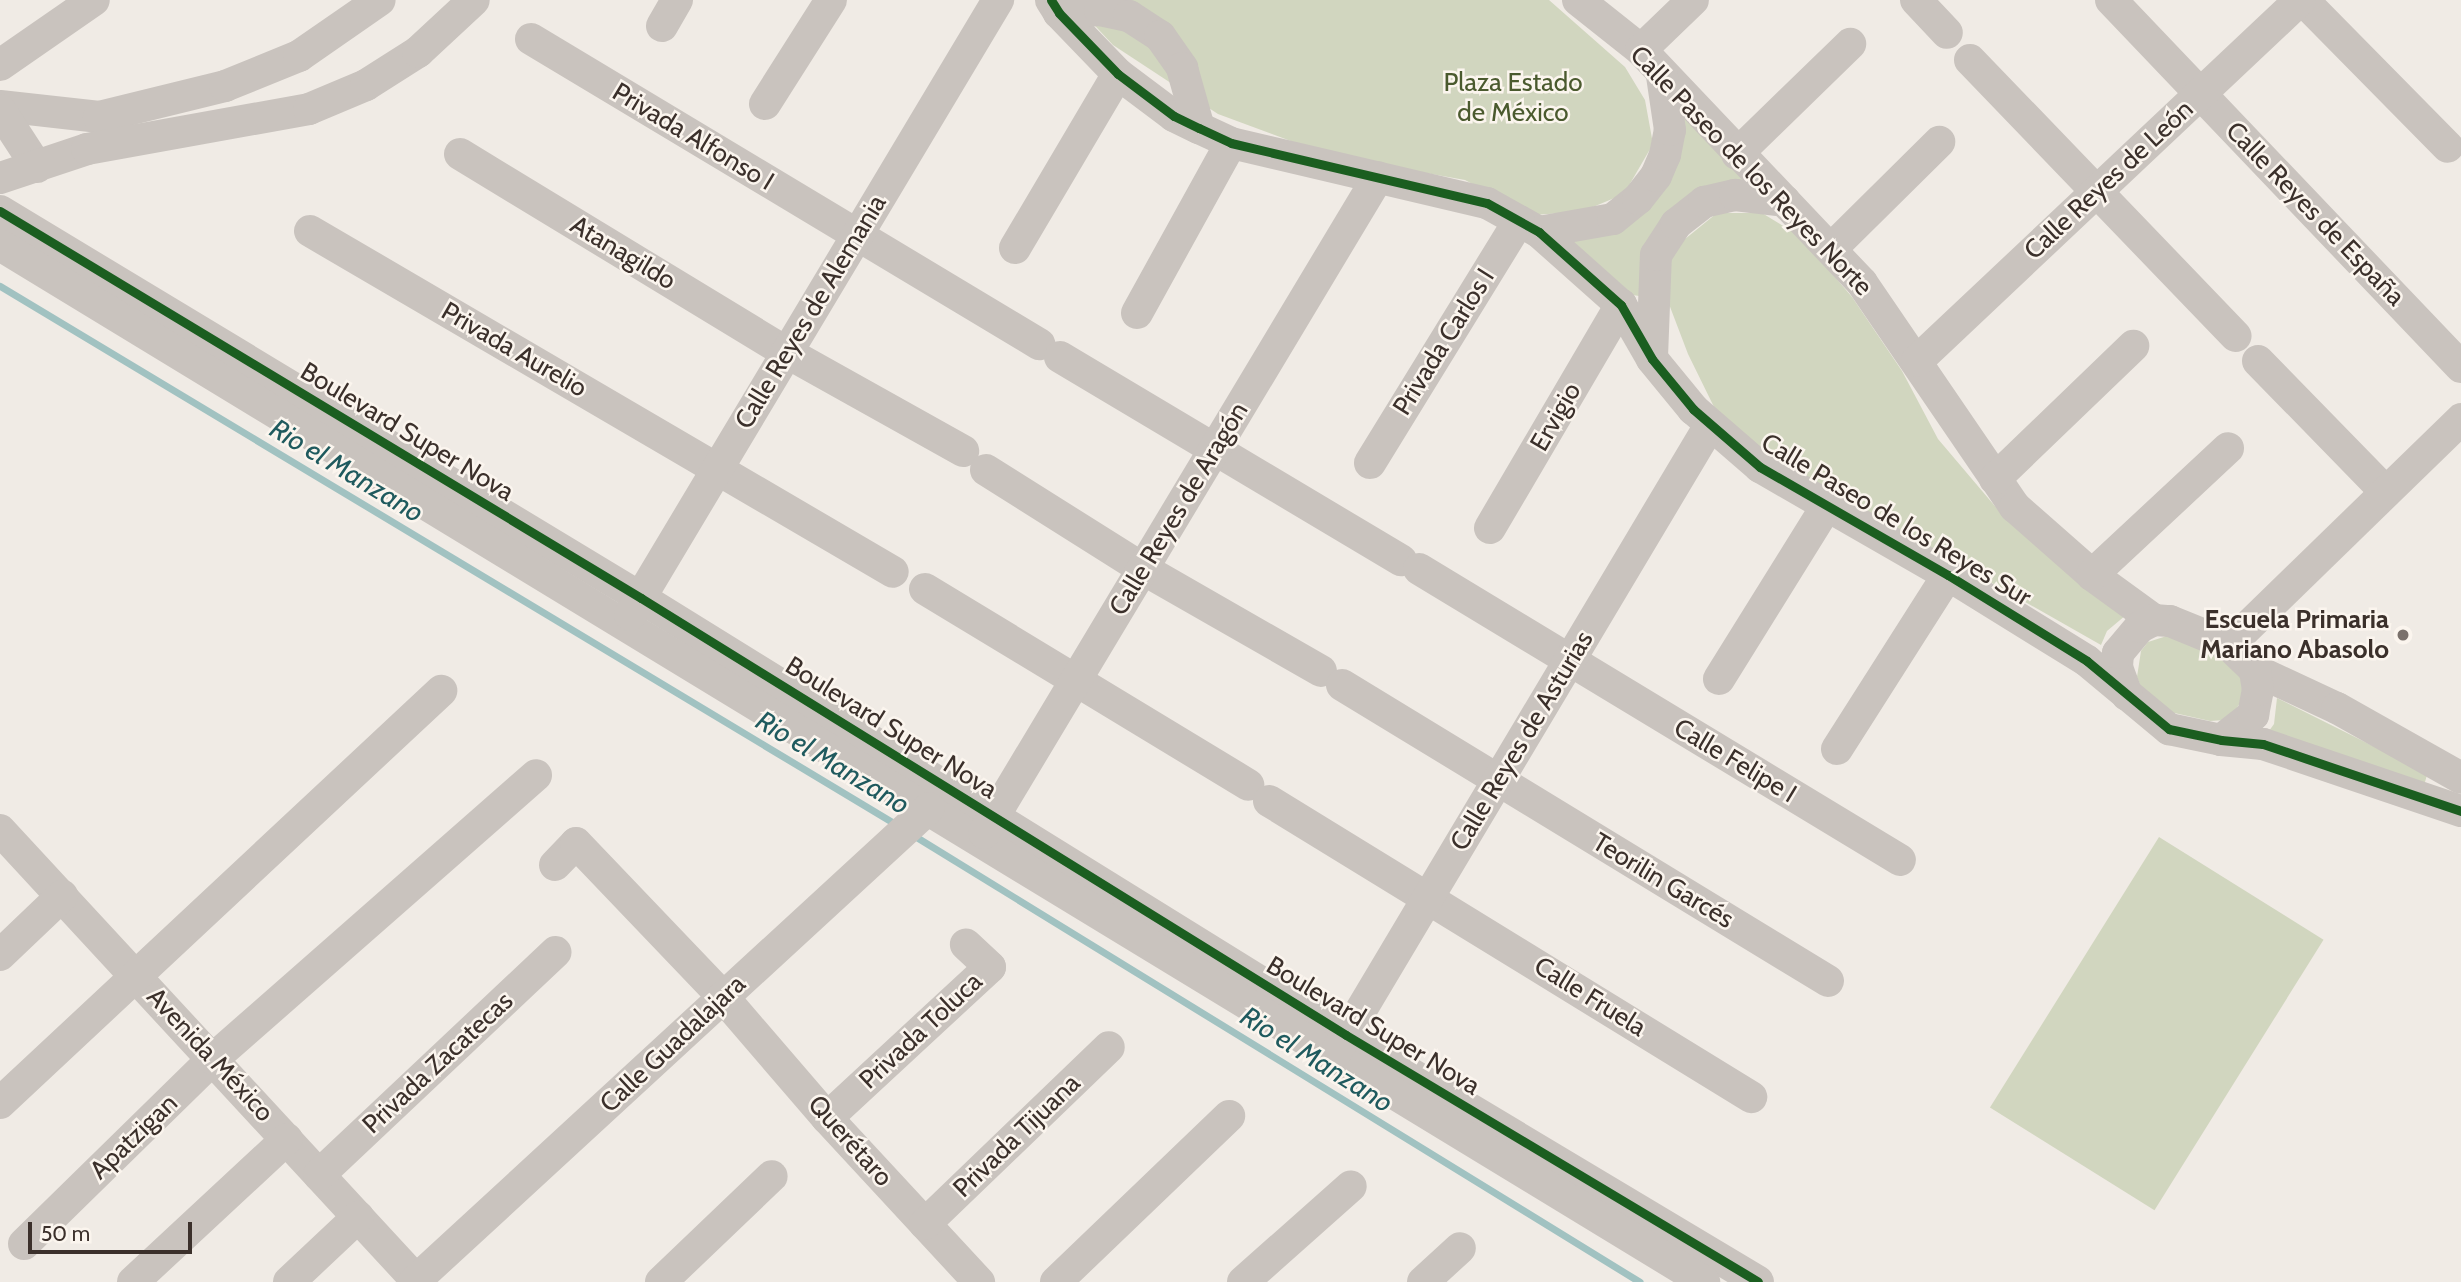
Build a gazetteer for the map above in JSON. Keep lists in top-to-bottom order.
{
  "streets": {
    "street": [
      "Privada Alfonso I",
      "Calle Paseo de los Reyes Norte",
      "Calle Reyes de León",
      "Calle Reyes de España",
      "Atanagildo",
      "Calle Reyes de Alemania",
      "Privada Carlos I",
      "Privada Aurelio",
      "Ervigio",
      "Boulevard Super Nova",
      "Calle Reyes de Aragón",
      "Calle Paseo de los Reyes Sur",
      "Calle Reyes de Asturias",
      "Calle Felipe I",
      "Teorilin Garcés",
      "Calle Fruela",
      "Privada Toluca",
      "Calle Guadalajara",
      "Avenida México",
      "Privada Zacatecas",
      "Privada Tijuana",
      "Apatzigan",
      "Querétaro"
    ]
  },
  "crossings": [
    ["Privada Alfonso I", "Calle Reyes de Alemania"],
    ["Privada Alfonso I", "Calle Reyes de Aragón"],
    ["Privada Alfonso I", "Calle Felipe I"],
    ["Calle Paseo de los Reyes Norte", "Calle Reyes de León"],
    ["Calle Paseo de los Reyes Norte", "Calle Paseo de los Reyes Sur"],
    ["Calle Reyes de León", "Calle Reyes de España"],
    ["Atanagildo", "Calle Reyes de Alemania"],
    ["Atanagildo", "Calle Reyes de Aragón"],
    ["Atanagildo", "Teorilin Garcés"],
    ["Calle Reyes de Alemania", "Privada Aurelio"],
    ["Calle Reyes de Alemania", "Boulevard Super Nova"],
    ["Privada Carlos I", "Calle Paseo de los Reyes Sur"],
    ["Ervigio", "Calle Paseo de los Reyes Sur"],
    ["Boulevard Super Nova", "Calle Reyes de Aragón"],
    ["Boulevard Super Nova", "Calle Reyes de Asturias"],
    ["Boulevard Super Nova", "Calle Guadalajara"],
    ["Calle Reyes de Aragón", "Calle Paseo de los Reyes Sur"],
    ["Calle Reyes de Aragón", "Calle Felipe I"],
    ["Calle Reyes de Aragón", "Teorilin Garcés"],
    ["Calle Reyes de Aragón", "Calle Fruela"],
    ["Calle Paseo de los Reyes Sur", "Calle Reyes de Asturias"],
    ["Calle Reyes de Asturias", "Calle Felipe I"],
    ["Calle Reyes de Asturias", "Teorilin Garcés"],
    ["Calle Reyes de Asturias", "Calle Fruela"],
    ["Privada Toluca", "Querétaro"],
    ["Calle Guadalajara", "Avenida México"],
    ["Calle Guadalajara", "Querétaro"],
    ["Avenida México", "Privada Zacatecas"],
    ["Avenida México", "Apatzigan"],
    ["Privada Tijuana", "Querétaro"]
  ],
  "water": ["Rio el Manzano"],
  "parks": ["Plaza Estado de México"],
  "places": ["Escuela Primaria Mariano Abasolo"],
  "scale_bar": "50 m"
}
